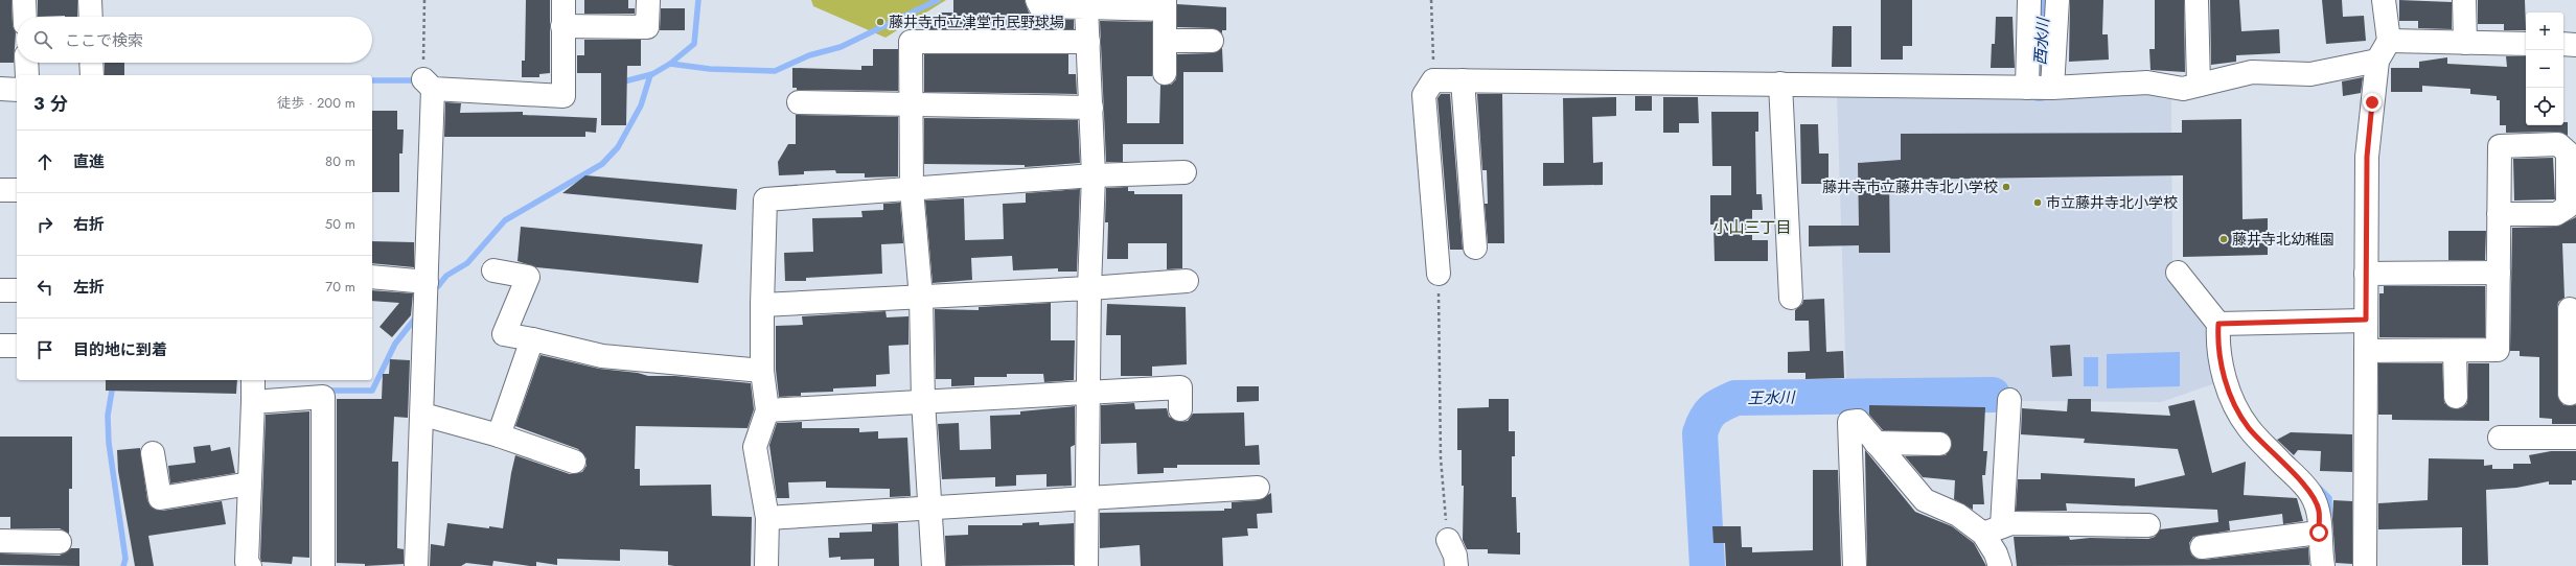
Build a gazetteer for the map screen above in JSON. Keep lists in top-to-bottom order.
{
  "districts": ["小山三丁目"],
  "water": ["西水川", "王水川"],
  "places": [
    "藤井寺市立津堂市民野球場",
    "藤井寺市立藤井寺北小学校",
    "市立藤井寺北小学校",
    "藤井寺北幼稚園"
  ],
  "page": {
    "map_buttons": ["+", "−"],
    "search": "ここで検索",
    "heading": ["3 分", "徒歩 · 200 m"],
    "list": [
      ["直進", "80 m"],
      ["右折", "50 m"],
      ["左折", "70 m"],
      "目的地に到着"
    ]
  }
}
